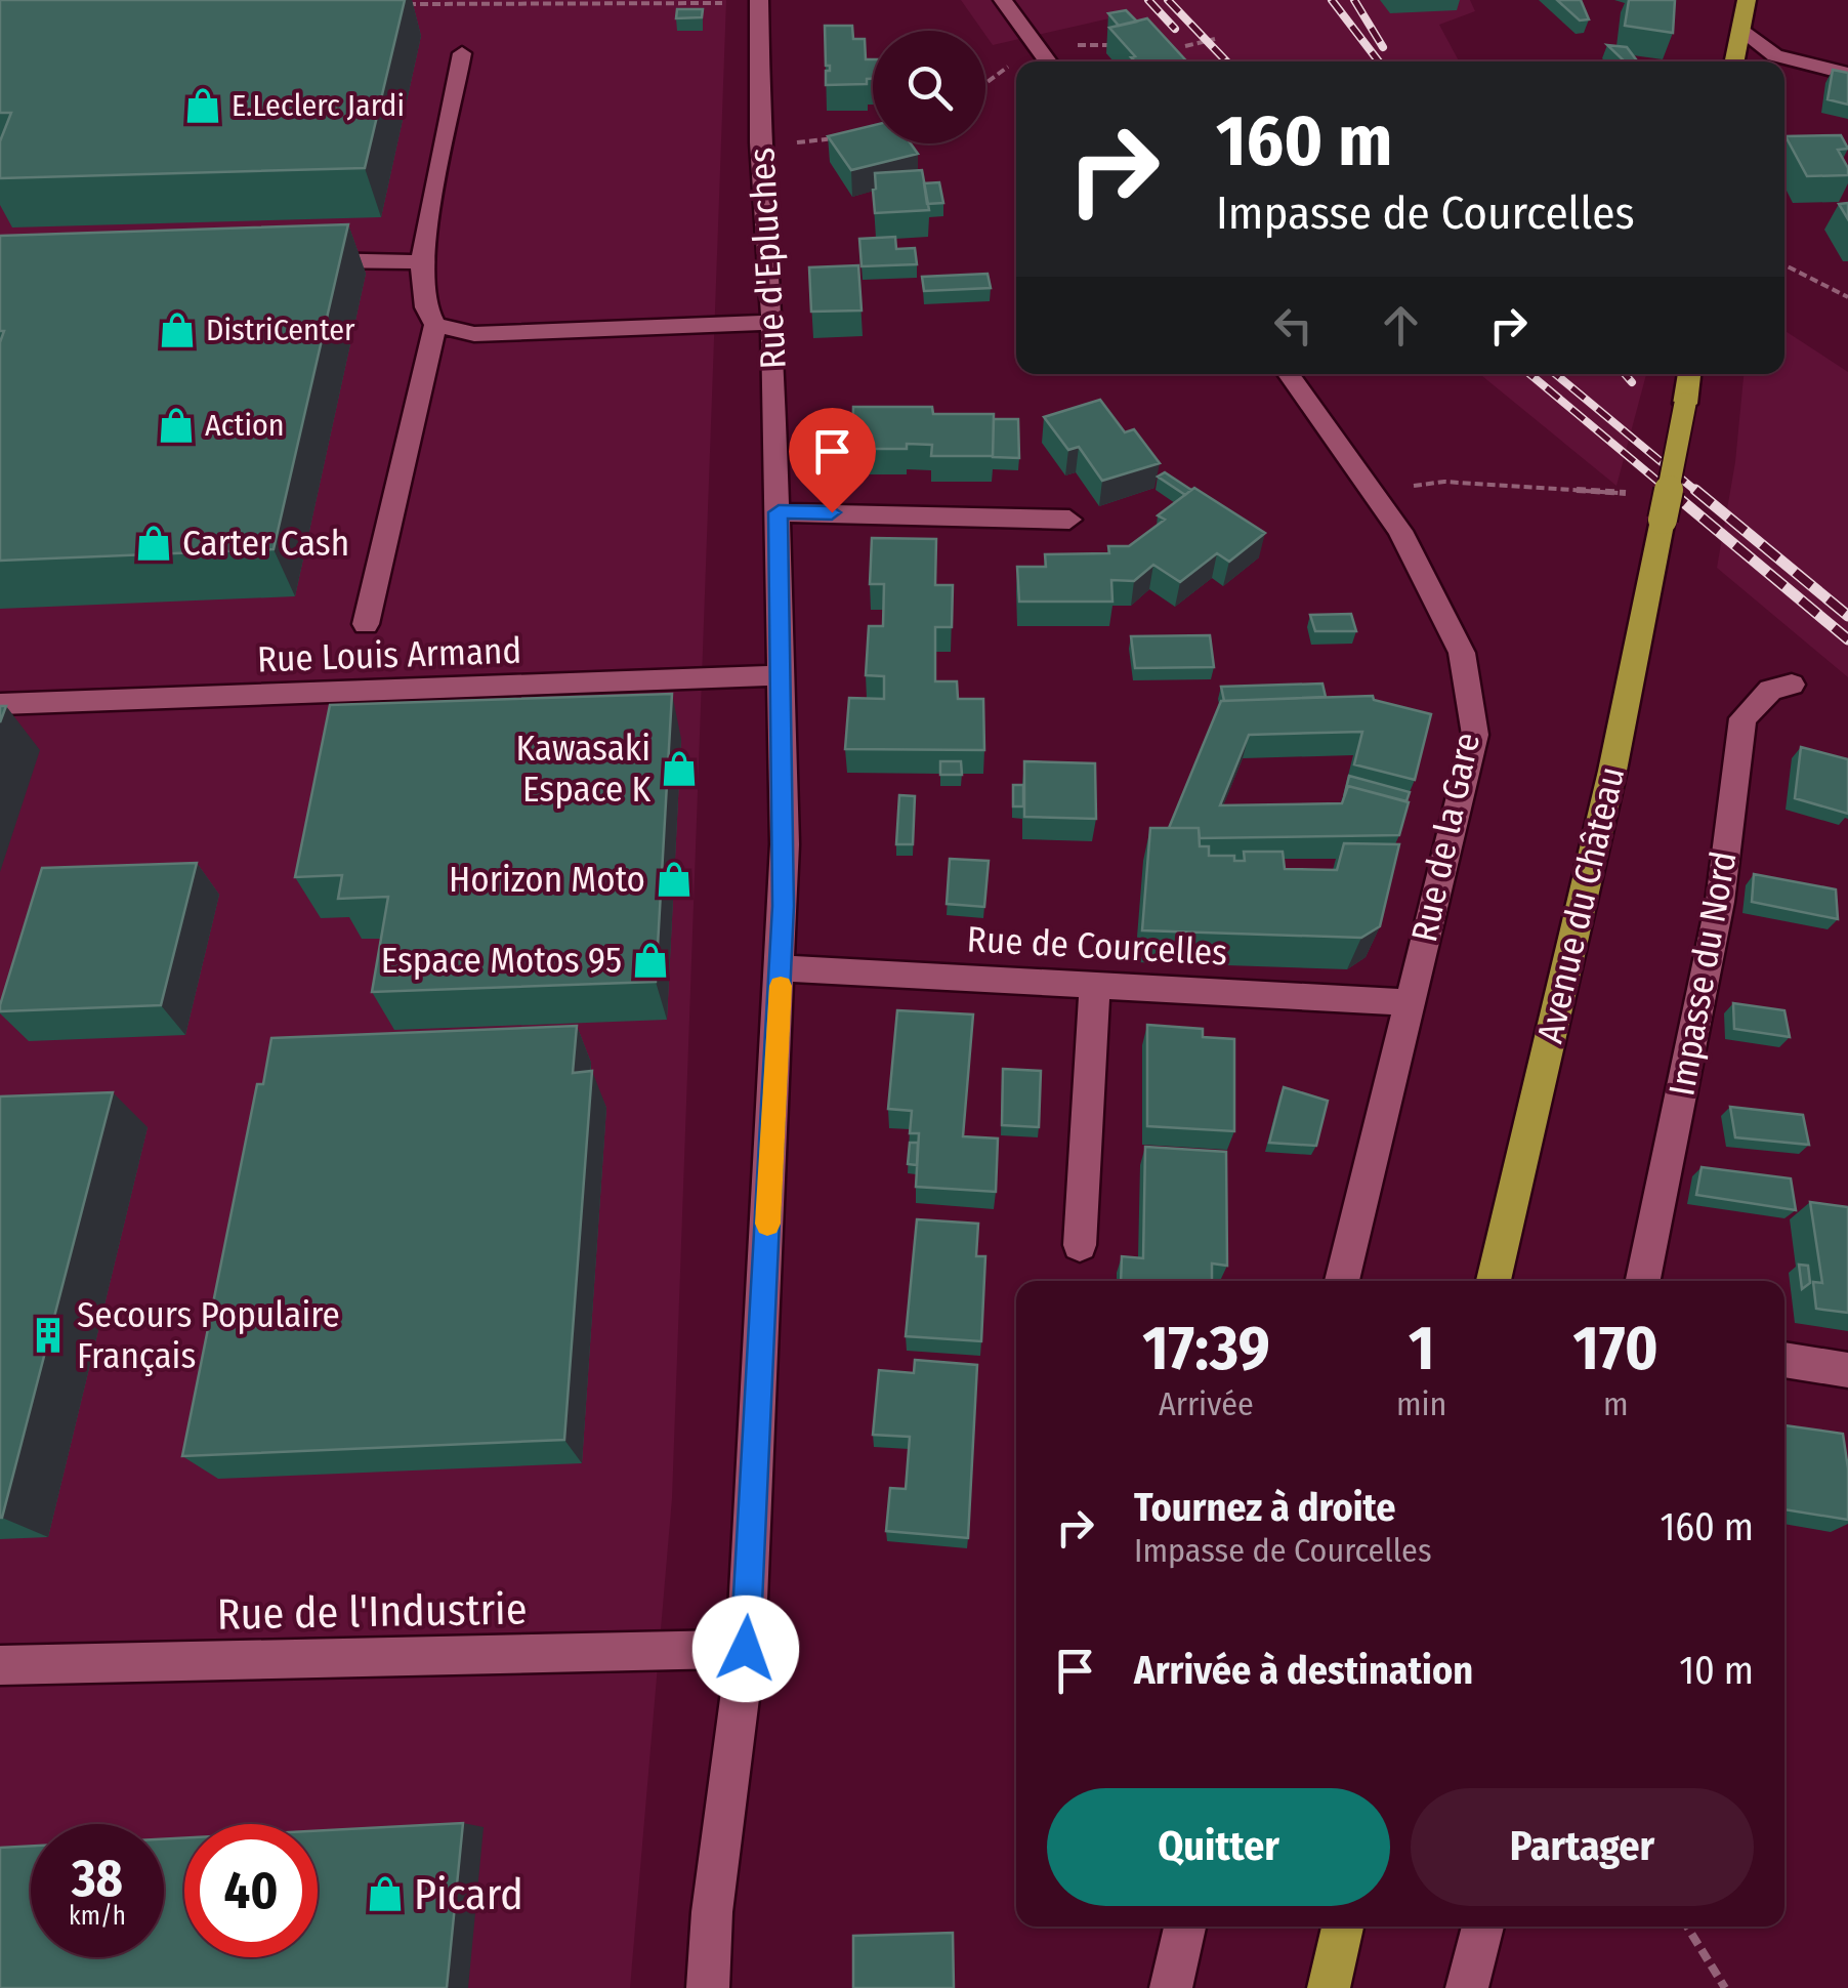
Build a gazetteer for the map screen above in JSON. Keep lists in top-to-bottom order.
{
  "streets": {
    "main road": ["Avenue du Château"],
    "street": [
      "Rue d'Epluches",
      "Rue Louis Armand",
      "Rue de la Gare",
      "Rue de Courcelles",
      "Impasse du Nord",
      "Rue de l'Industrie"
    ]
  },
  "crossings": [
    ["Rue d'Epluches", "Rue Louis Armand"],
    ["Rue d'Epluches", "Rue de Courcelles"],
    ["Rue d'Epluches", "Rue de l'Industrie"],
    ["Rue de la Gare", "Rue de Courcelles"]
  ],
  "places": {
    "shop": [
      "E.Leclerc Jardi",
      "DistriCenter",
      "Action",
      "Carter Cash",
      "Kawasaki Espace K",
      "Horizon Moto",
      "Espace Motos 95",
      "Picard"
    ],
    "building": ["Secours Populaire Français"]
  },
  "page": {
    "turn": ["160 m", "Impasse de Courcelles"],
    "eta": [
      "17:39",
      "Arrivée",
      "1",
      "min",
      "170",
      "m"
    ],
    "list": [
      {
        "name": "Tournez à droite",
        "note": "Impasse de Courcelles",
        "value": "160 m"
      },
      {
        "name": "Arrivée à destination",
        "value": "10 m"
      }
    ],
    "buttons": ["Quitter", "Partager"],
    "speed": "38 km/h",
    "limit": "40"
  }
}
